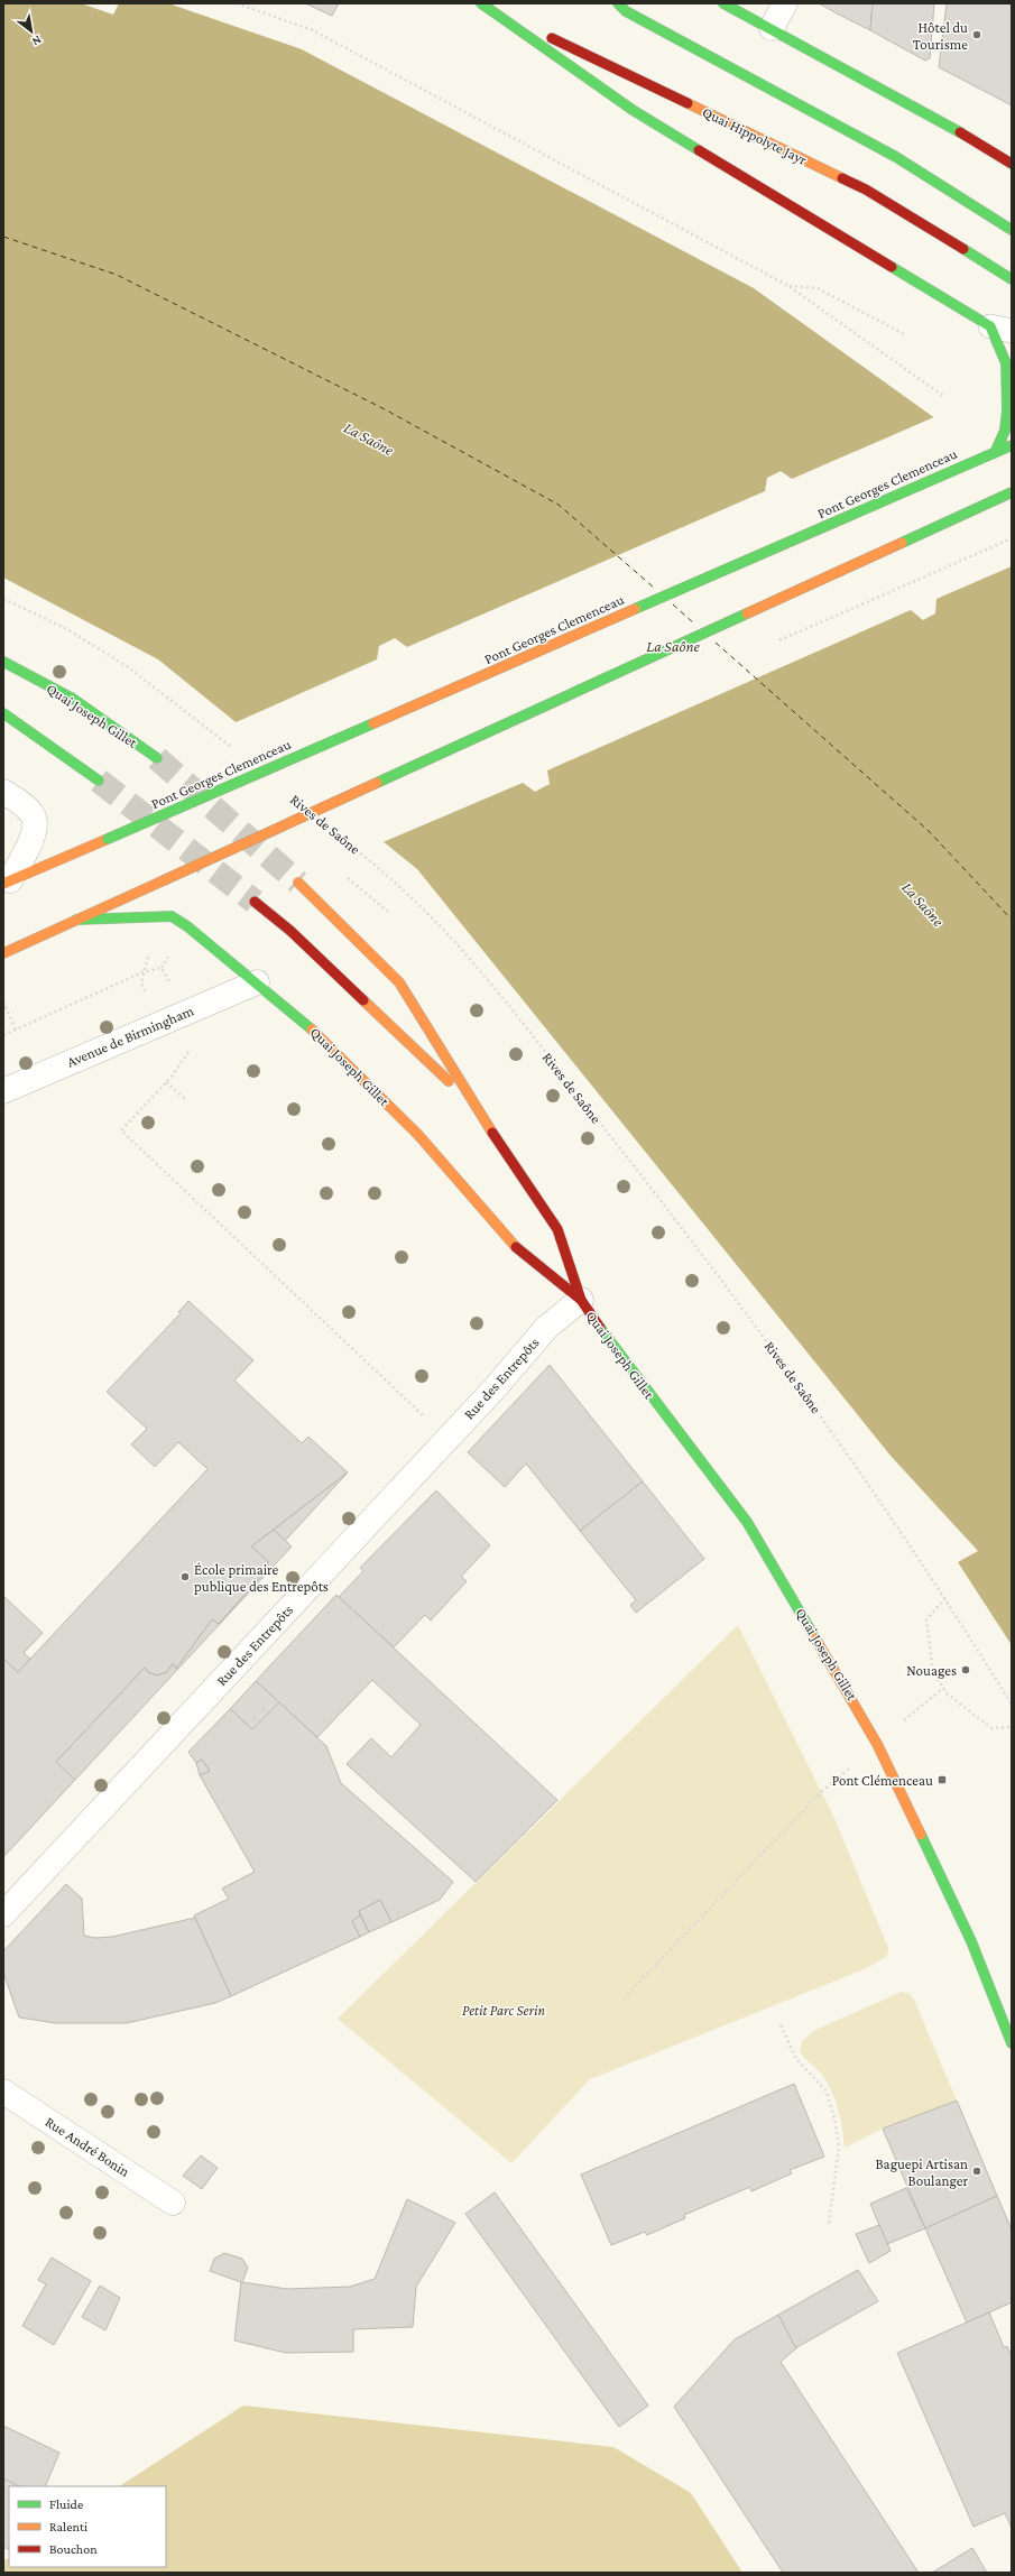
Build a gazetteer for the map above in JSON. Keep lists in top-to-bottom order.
{
  "streets": {
    "main road": ["Quai Hippolyte Jayr", "Pont Georges Clemenceau", "Quai Joseph Gillet"],
    "street": ["Avenue de Birmingham", "Rue des Entrepôts", "Rue André Bonin"],
    "path": ["Rives de Saône"]
  },
  "crossings": [
    ["Quai Joseph Gillet", "Avenue de Birmingham"],
    ["Quai Joseph Gillet", "Rue des Entrepôts"]
  ],
  "water": ["La Saône"],
  "parks": ["Petit Parc Serin"],
  "places": {
    "other": [
      "Hôtel du Tourisme",
      "École primaire publique des Entrepôts",
      "Nouages",
      "Baguepi Artisan Boulanger"
    ],
    "transit": ["Pont Clémenceau"]
  },
  "legend": ["Fluide", "Ralenti", "Bouchon"],
  "north": "bottom right"
}
